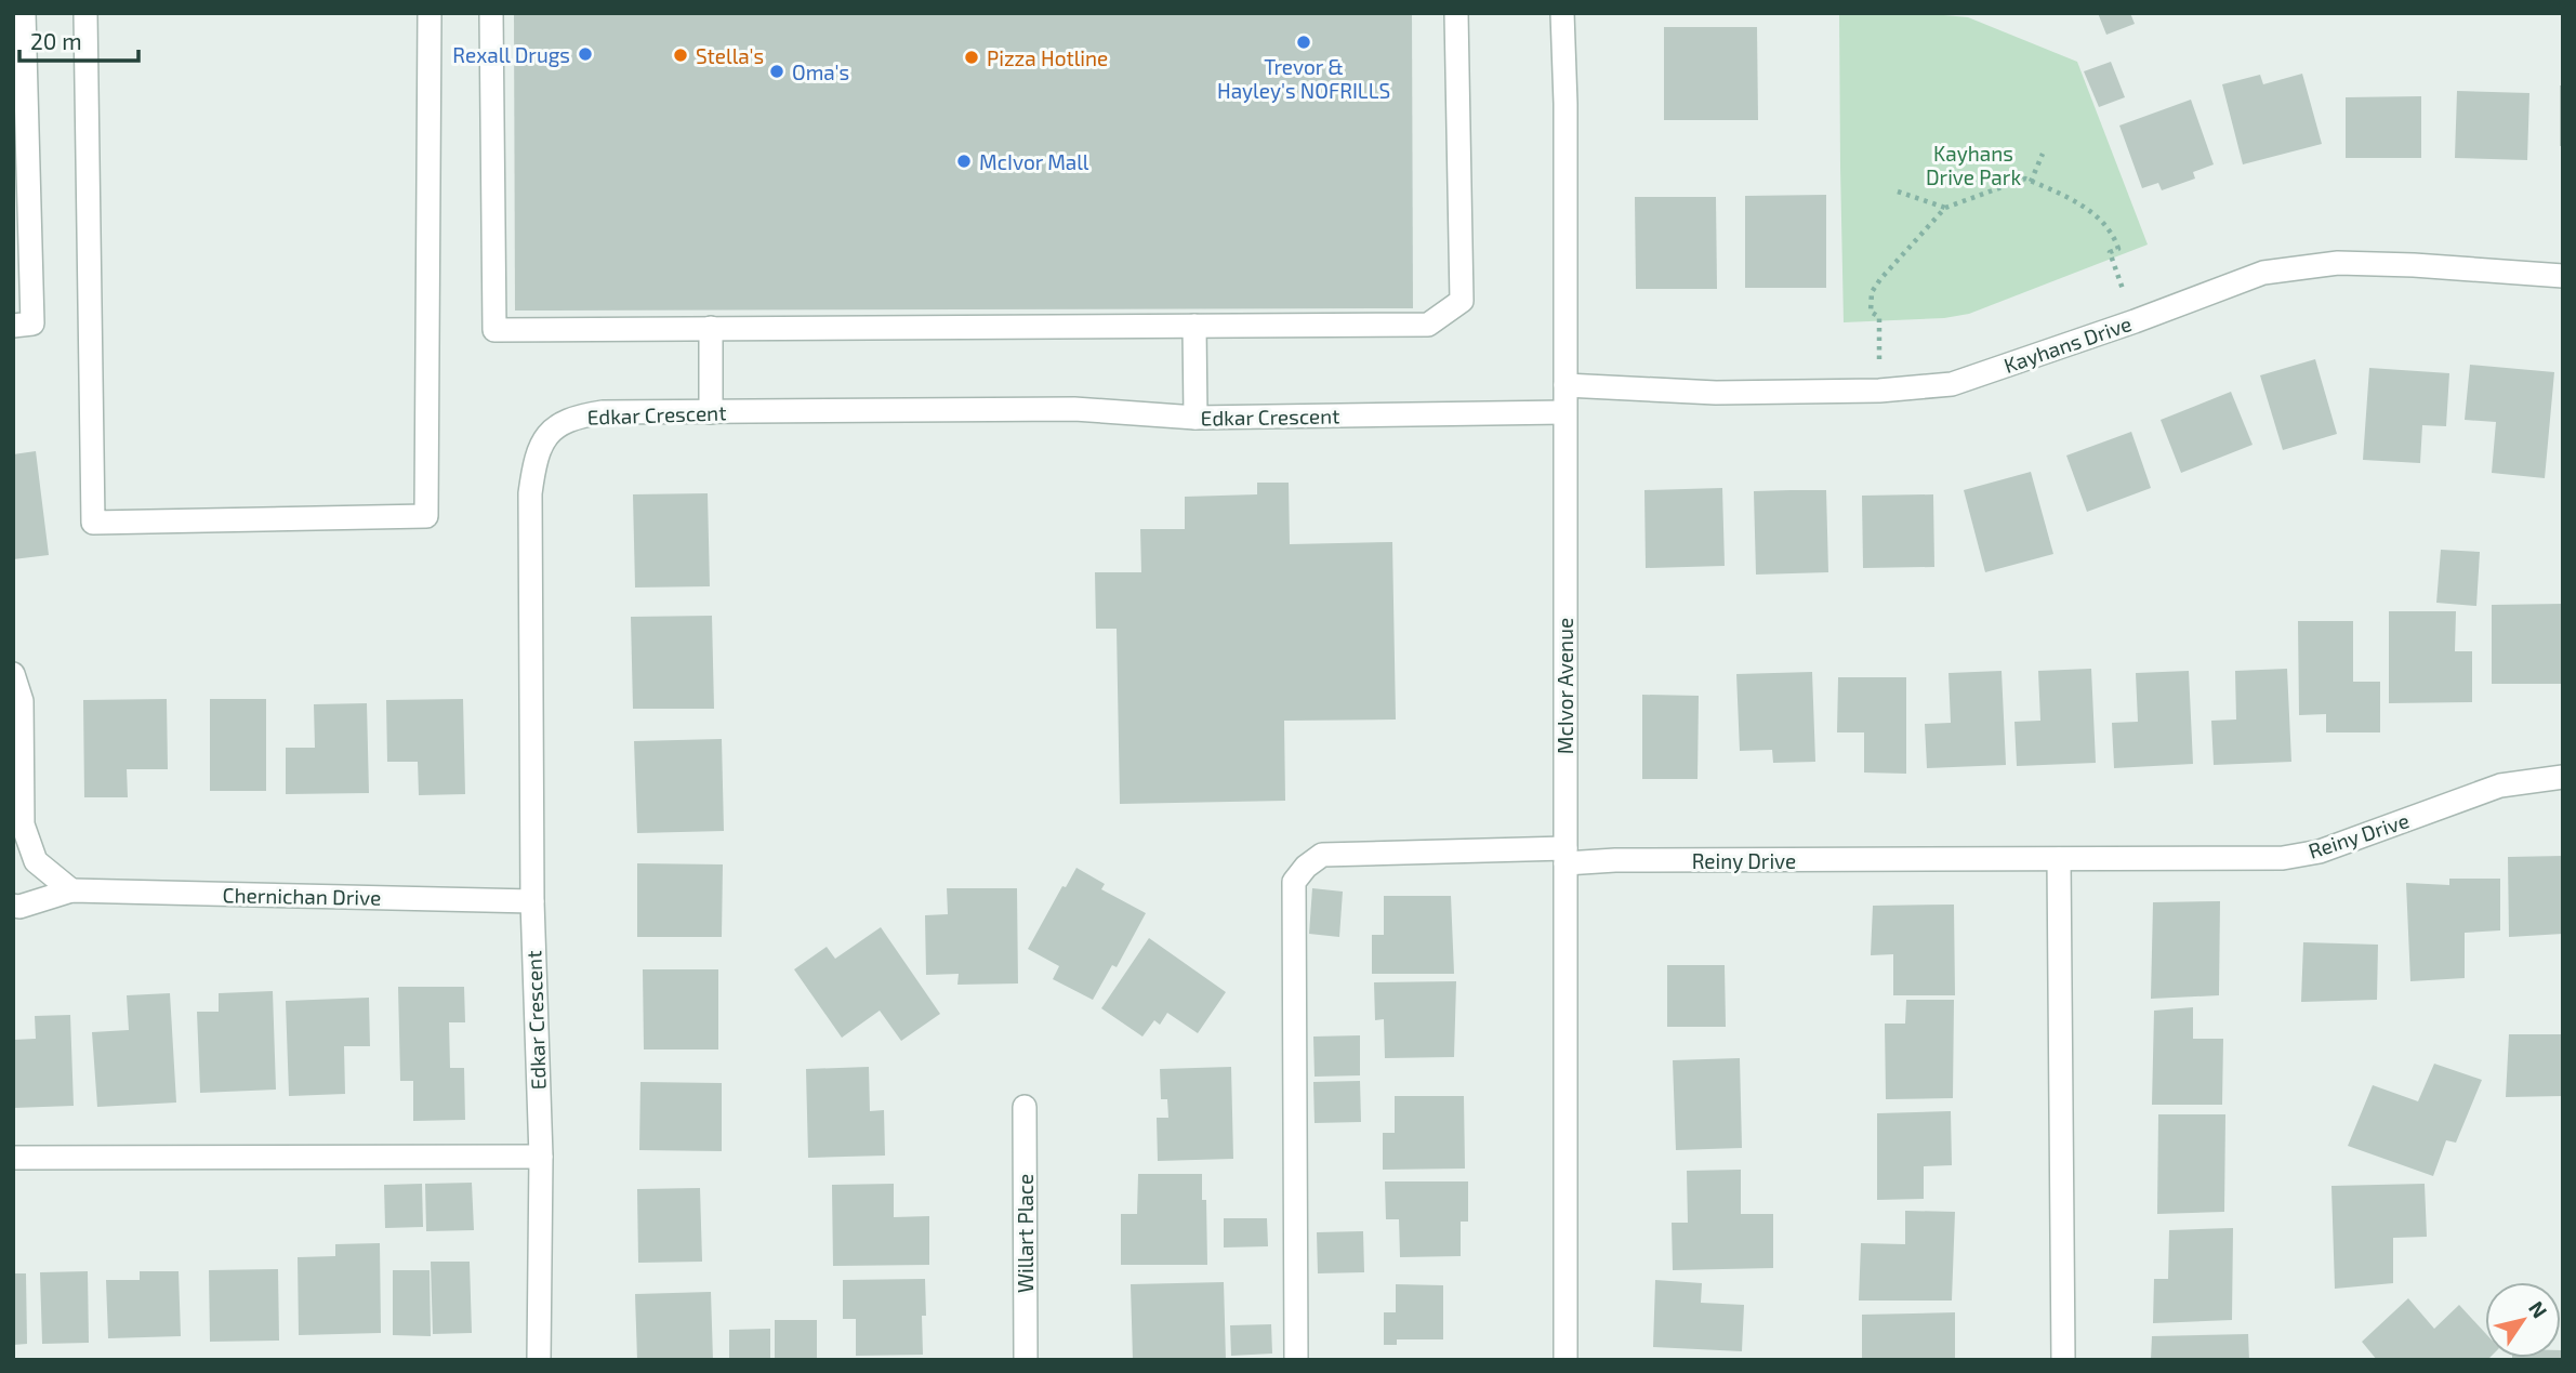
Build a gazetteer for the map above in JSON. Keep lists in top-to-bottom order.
{
  "streets": {
    "street": [
      "Kayhans Drive",
      "Edkar Crescent",
      "McIvor Avenue",
      "Reiny Drive",
      "Chernichan Drive",
      "Willart Place"
    ]
  },
  "crossings": [
    ["Kayhans Drive", "McIvor Avenue"],
    ["Edkar Crescent", "McIvor Avenue"],
    ["Edkar Crescent", "Chernichan Drive"],
    ["McIvor Avenue", "Reiny Drive"]
  ],
  "parks": ["Kayhans Drive Park"],
  "places": [
    "Trevor & Hayley's NOFRILLS",
    "Rexall Drugs",
    "Stella's",
    "Pizza Hotline",
    "Oma's",
    "McIvor Mall"
  ],
  "scale_bar": "20 m",
  "north": "top right"
}
